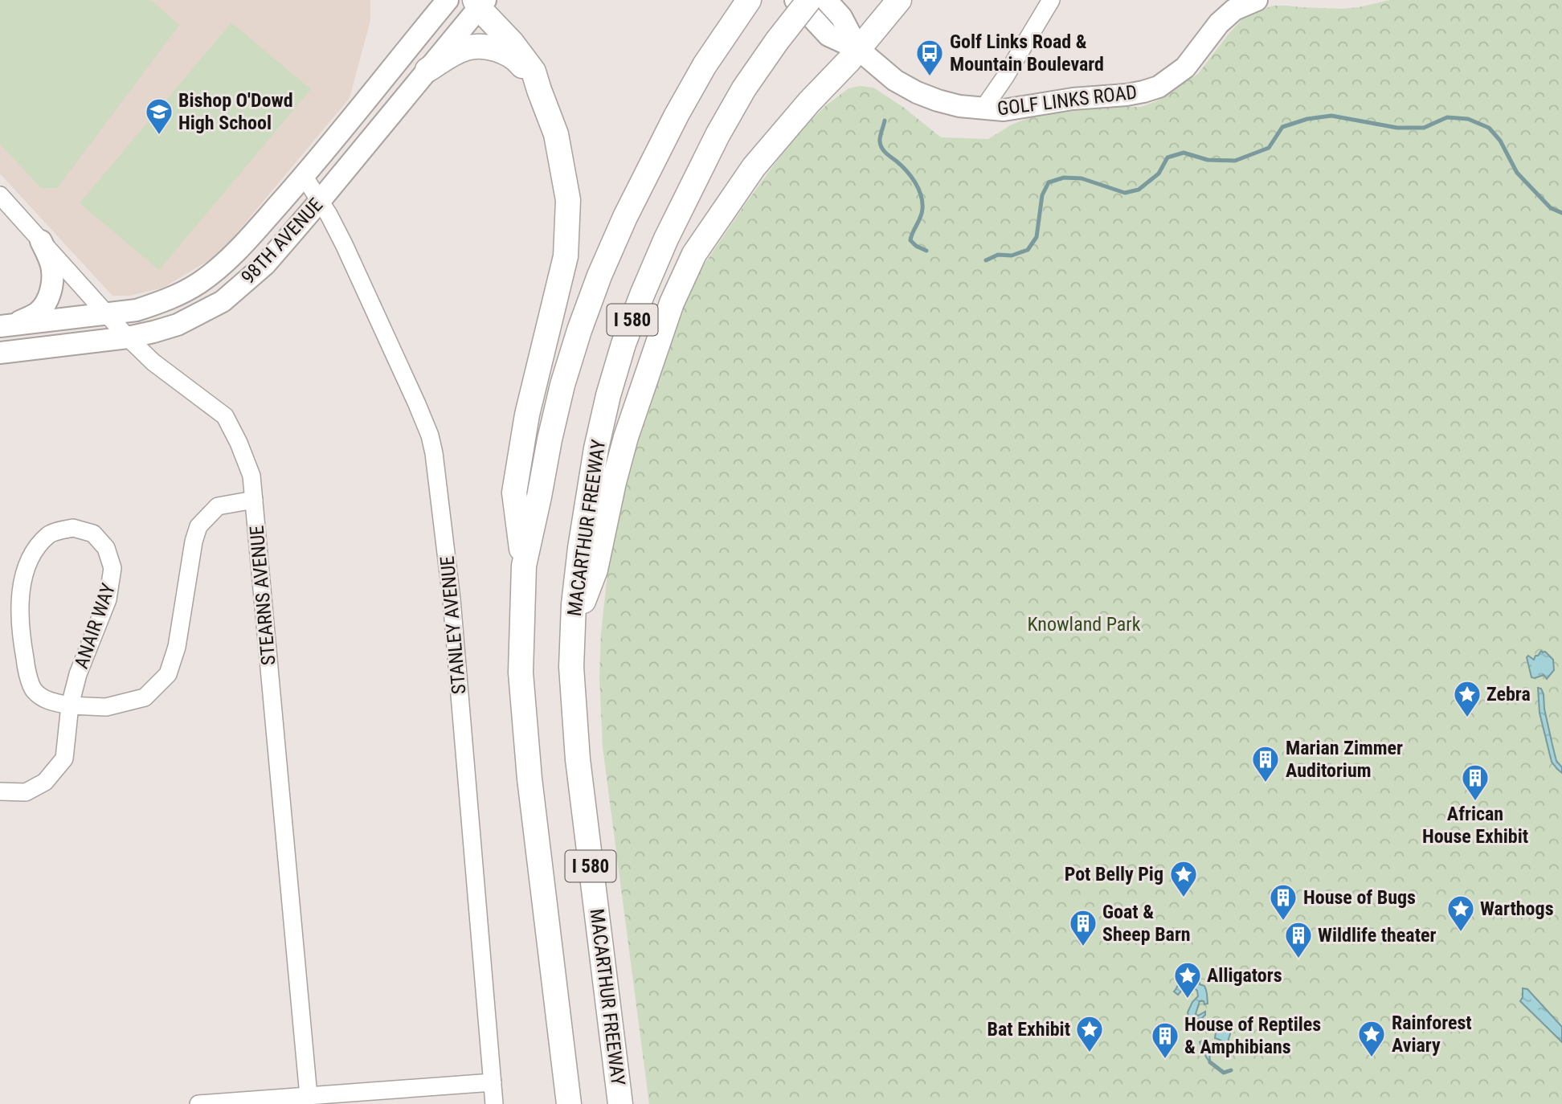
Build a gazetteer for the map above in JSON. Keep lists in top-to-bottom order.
{
  "streets": {
    "highway": ["I 580", "MACARTHUR FREEWAY"],
    "main road": ["GOLF LINKS ROAD", "98TH AVENUE"],
    "street": ["STEARNS AVENUE", "STANLEY AVENUE", "ANAIR WAY"]
  },
  "crossings": [
    ["98TH AVENUE", "STEARNS AVENUE"],
    ["98TH AVENUE", "STANLEY AVENUE"],
    ["STEARNS AVENUE", "ANAIR WAY"]
  ],
  "parks": ["Knowland Park"],
  "places": {
    "bus stop": ["Golf Links Road & Mountain Boulevard"],
    "school or university": ["Bishop O'Dowd High School"],
    "place": [
      "Zebra",
      "Pot Belly Pig",
      "Warthogs",
      "Alligators",
      "Bat Exhibit",
      "Rainforest Aviary"
    ],
    "building": [
      "Marian Zimmer Auditorium",
      "African House Exhibit",
      "House of Bugs",
      "Goat & Sheep Barn",
      "Wildlife theater",
      "House of Reptiles & Amphibians"
    ]
  }
}
